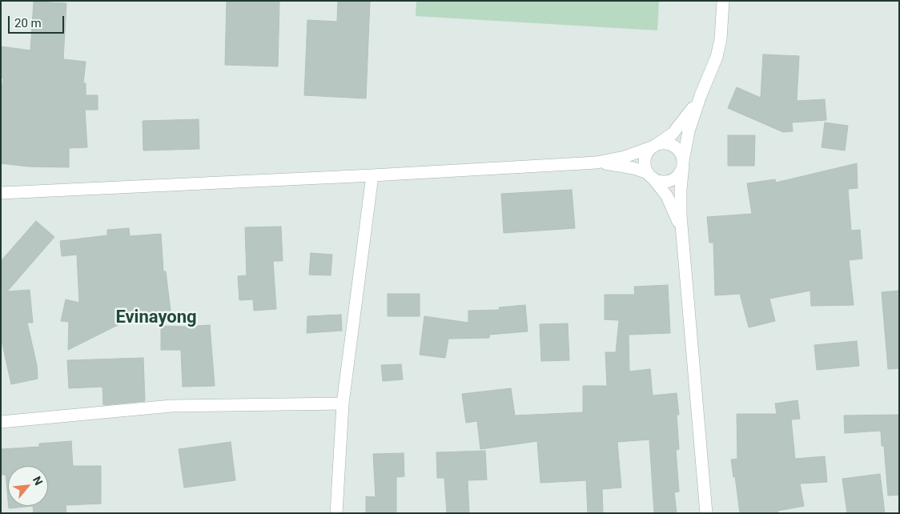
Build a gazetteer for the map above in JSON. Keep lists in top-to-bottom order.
{
  "districts": ["Evinayong"],
  "scale_bar": "20 m",
  "north": "top right"
}
